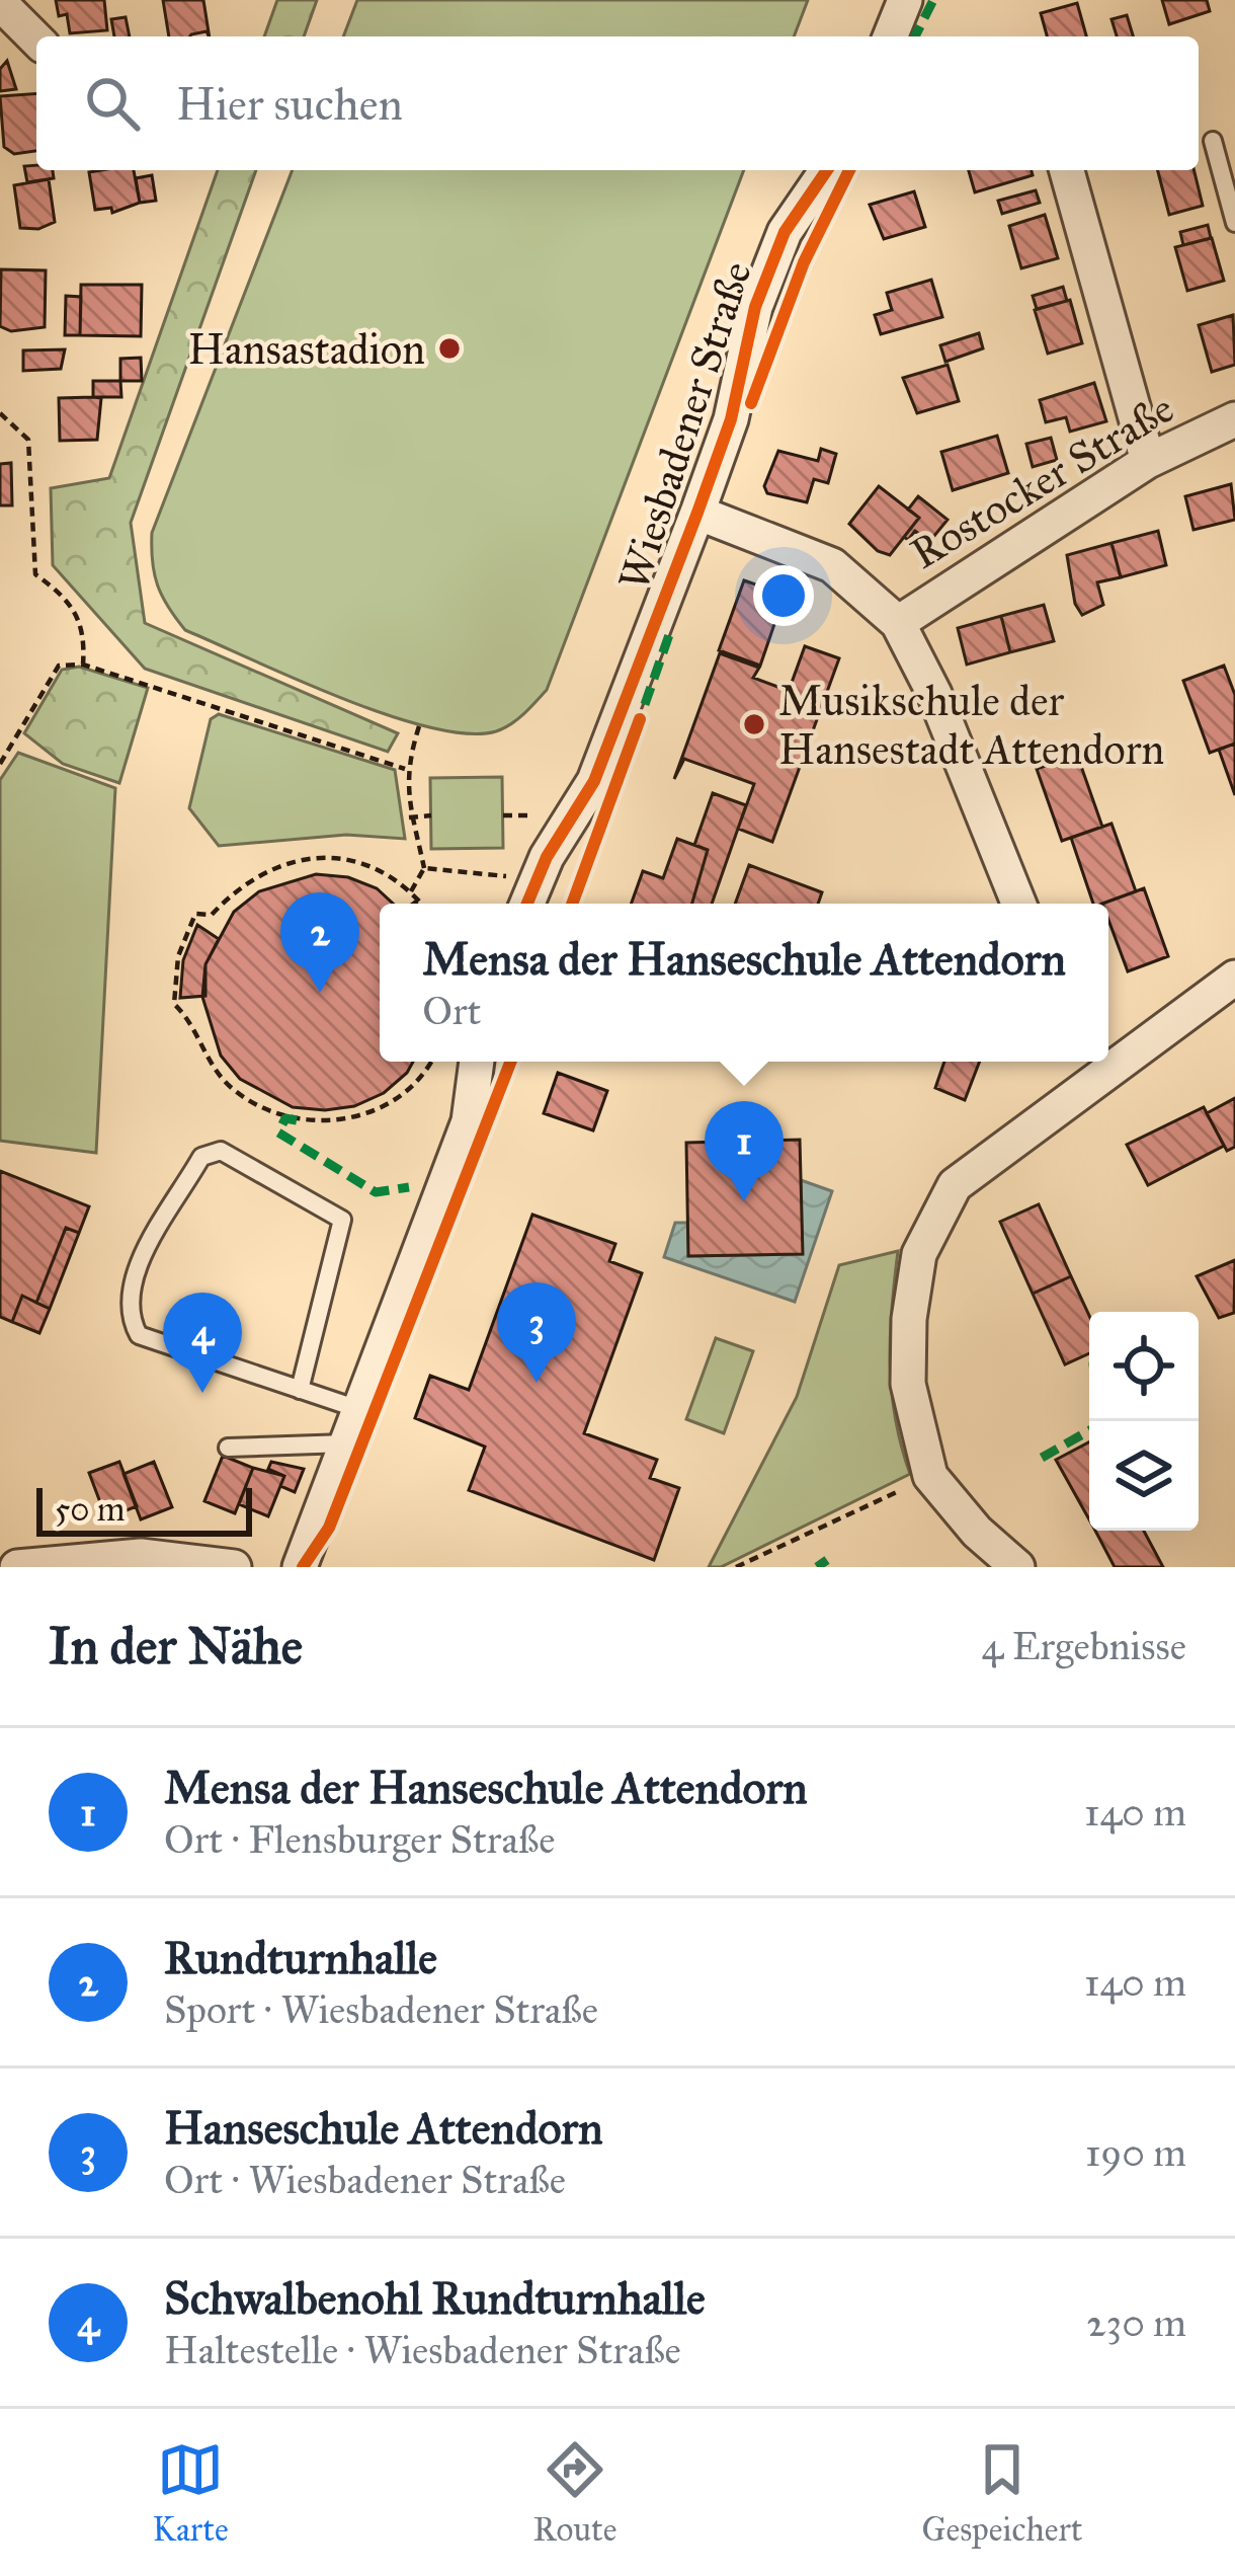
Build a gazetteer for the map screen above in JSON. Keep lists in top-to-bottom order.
{
  "streets": {
    "street": ["Wiesbadener Straße", "Rostocker Straße"]
  },
  "places": ["Hansastadion", "Musikschule der Hansestadt Attendorn"],
  "scale_bar": "50 m",
  "page": {
    "search": "Hier suchen",
    "pins": [
      "2",
      "1",
      "3",
      "4"
    ],
    "popup": ["Mensa der Hanseschule Attendorn", "Ort"],
    "scale": "50 m",
    "heading": ["In der Nähe", "4 Ergebnisse"],
    "list": [
      {
        "mark": "1",
        "name": "Mensa der Hanseschule Attendorn",
        "note": "Ort · Flensburger Straße",
        "value": "140 m"
      },
      {
        "mark": "2",
        "name": "Rundturnhalle",
        "note": "Sport · Wiesbadener Straße",
        "value": "140 m"
      },
      {
        "mark": "3",
        "name": "Hanseschule Attendorn",
        "note": "Ort · Wiesbadener Straße",
        "value": "190 m"
      },
      {
        "mark": "4",
        "name": "Schwalbenohl Rundturnhalle",
        "note": "Haltestelle · Wiesbadener Straße",
        "value": "230 m"
      }
    ],
    "nav": ["Karte", "Route", "Gespeichert"]
  }
}
